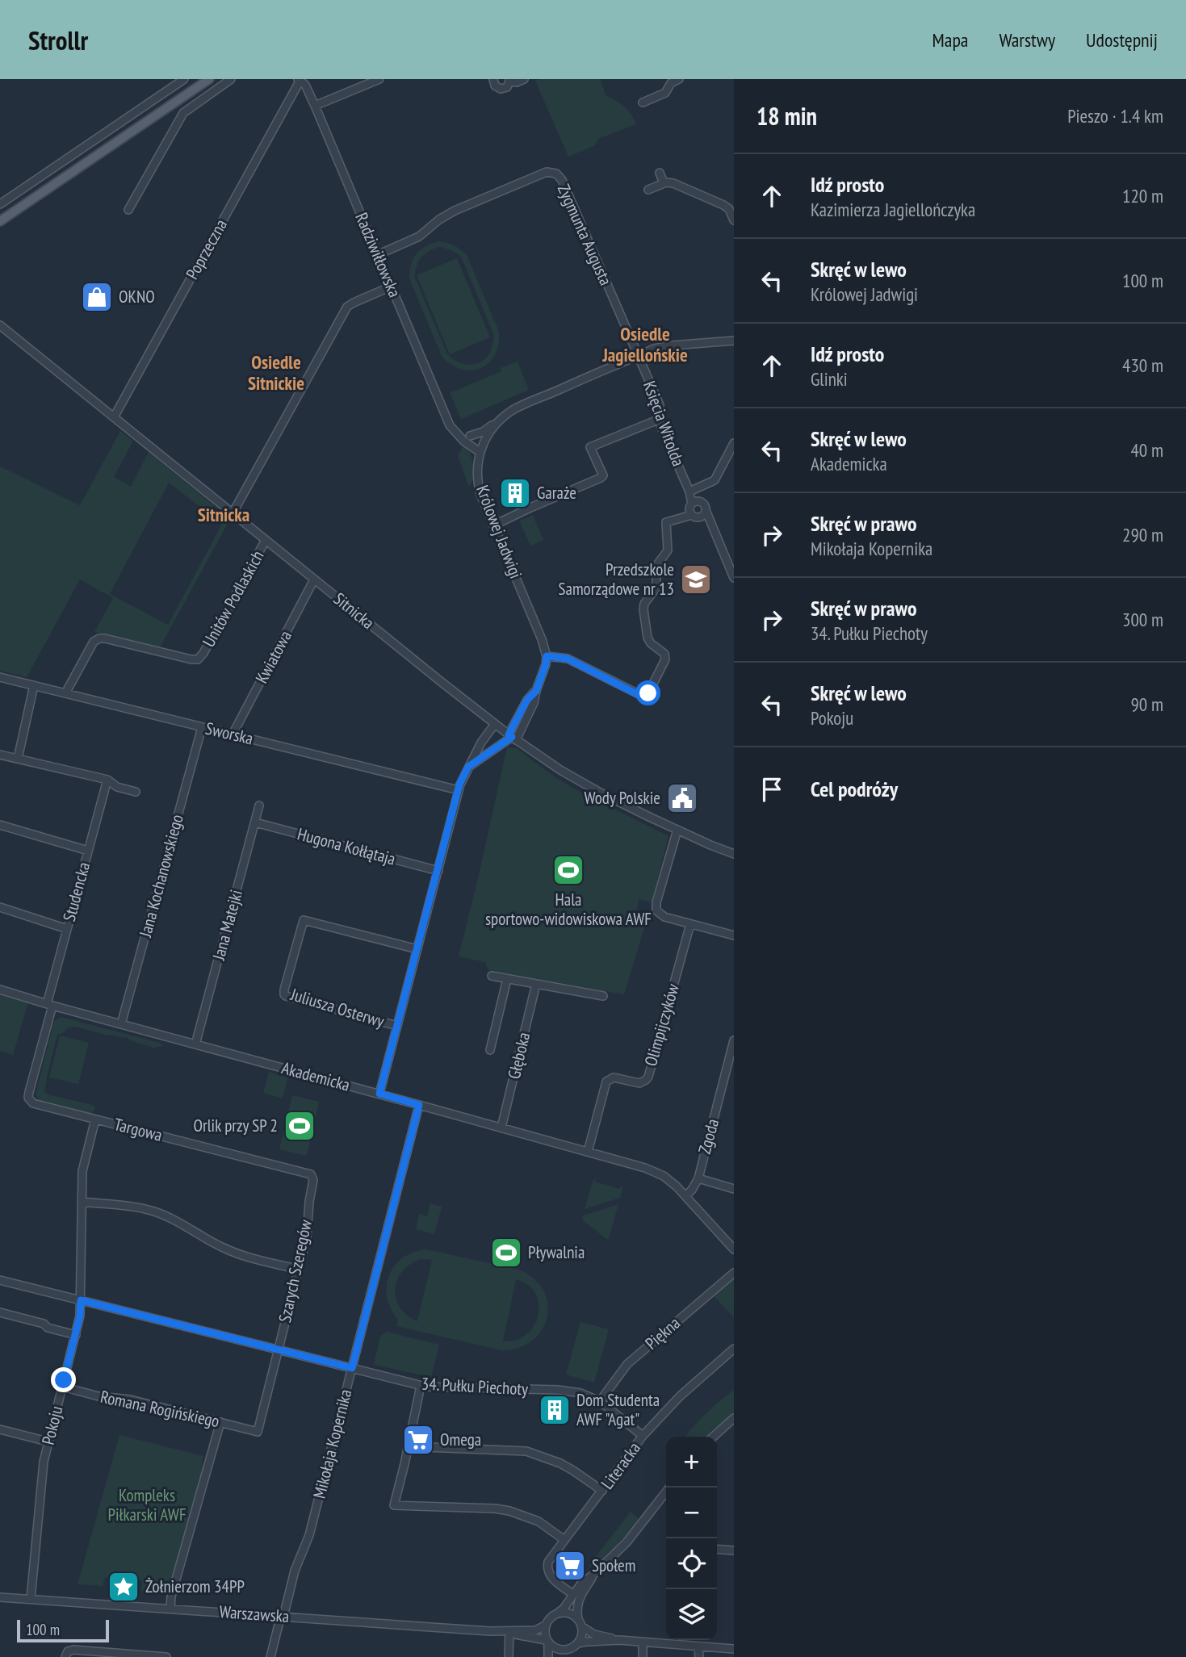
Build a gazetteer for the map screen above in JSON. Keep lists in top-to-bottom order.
{
  "streets": {
    "street": [
      "Zygmunta Augusta",
      "Poprzeczna",
      "Radziwiłłowska",
      "Księcia Witolda",
      "Królowej Jadwigi",
      "Unitów Podlaskich",
      "Sitnicka",
      "Kwiatowa",
      "Sworska",
      "Hugona Kołłątaja",
      "Jana Kochanowskiego",
      "Studencka",
      "Jana Matejki",
      "Juliusza Osterwy",
      "Olimpijczyków",
      "Głęboka",
      "Akademicka",
      "Targowa",
      "Zgoda",
      "Szarych Szeregów",
      "Piękna",
      "34. Pułku Piechoty",
      "Romana Rogińskiego",
      "Pokoju",
      "Mikołaja Kopernika",
      "Literacka",
      "Warszawska"
    ]
  },
  "crossings": [
    ["Zygmunta Augusta", "Radziwiłłowska"],
    ["Zygmunta Augusta", "Księcia Witolda"],
    ["Zygmunta Augusta", "Królowej Jadwigi"],
    ["Poprzeczna", "Radziwiłłowska"],
    ["Poprzeczna", "Sitnicka"],
    ["Radziwiłłowska", "Królowej Jadwigi"],
    ["Księcia Witolda", "Królowej Jadwigi"],
    ["Unitów Podlaskich", "Sitnicka"],
    ["Unitów Podlaskich", "Sworska"],
    ["Sitnicka", "Kwiatowa"],
    ["Kwiatowa", "Sworska"],
    ["Sworska", "Jana Kochanowskiego"],
    ["Hugona Kołłątaja", "Jana Matejki"],
    ["Jana Kochanowskiego", "Akademicka"],
    ["Studencka", "Akademicka"],
    ["Studencka", "Targowa"],
    ["Jana Matejki", "Akademicka"],
    ["Olimpijczyków", "Akademicka"],
    ["Głęboka", "Akademicka"],
    ["Akademicka", "Zgoda"],
    ["Akademicka", "Mikołaja Kopernika"],
    ["Targowa", "Szarych Szeregów"],
    ["Targowa", "Pokoju"],
    ["Szarych Szeregów", "34. Pułku Piechoty"],
    ["Szarych Szeregów", "Romana Rogińskiego"],
    ["Piękna", "34. Pułku Piechoty"],
    ["34. Pułku Piechoty", "Pokoju"],
    ["34. Pułku Piechoty", "Mikołaja Kopernika"],
    ["34. Pułku Piechoty", "Literacka"],
    ["Romana Rogińskiego", "Pokoju"],
    ["Pokoju", "Warszawska"],
    ["Mikołaja Kopernika", "Warszawska"]
  ],
  "districts": ["Osiedle Jagiellońskie", "Osiedle Sitnickie", "Sitnicka"],
  "parks": ["Kompleks Piłkarski AWF"],
  "places": {
    "shop": ["OKNO"],
    "building": ["Garaże", "Dom Studenta AWF \"Agat\""],
    "school or university": ["Przedszkole Samorządowe nr 13"],
    "public building": ["Wody Polskie"],
    "sports": ["Hala sportowo-widowiskowa AWF", "Orlik przy SP 2", "Pływalnia"],
    "supermarket": ["Omega", "Społem"],
    "place": ["Żołnierzom 34PP"]
  },
  "scale_bar": "100 m",
  "page": {
    "header": "Strollr",
    "nav": ["Mapa", "Warstwy", "Udostępnij"],
    "heading": ["18 min", "Pieszo · 1.4 km"],
    "list": [
      ["Idź prosto", "Kazimierza Jagiellończyka", "120 m"],
      ["Skręć w lewo", "Królowej Jadwigi", "100 m"],
      ["Idź prosto", "Glinki", "430 m"],
      ["Skręć w lewo", "Akademicka", "40 m"],
      ["Skręć w prawo", "Mikołaja Kopernika", "290 m"],
      ["Skręć w prawo", "34. Pułku Piechoty", "300 m"],
      ["Skręć w lewo", "Pokoju", "90 m"],
      "Cel podróży"
    ],
    "map_buttons": ["+", "−"],
    "scale": "100 m"
  }
}
